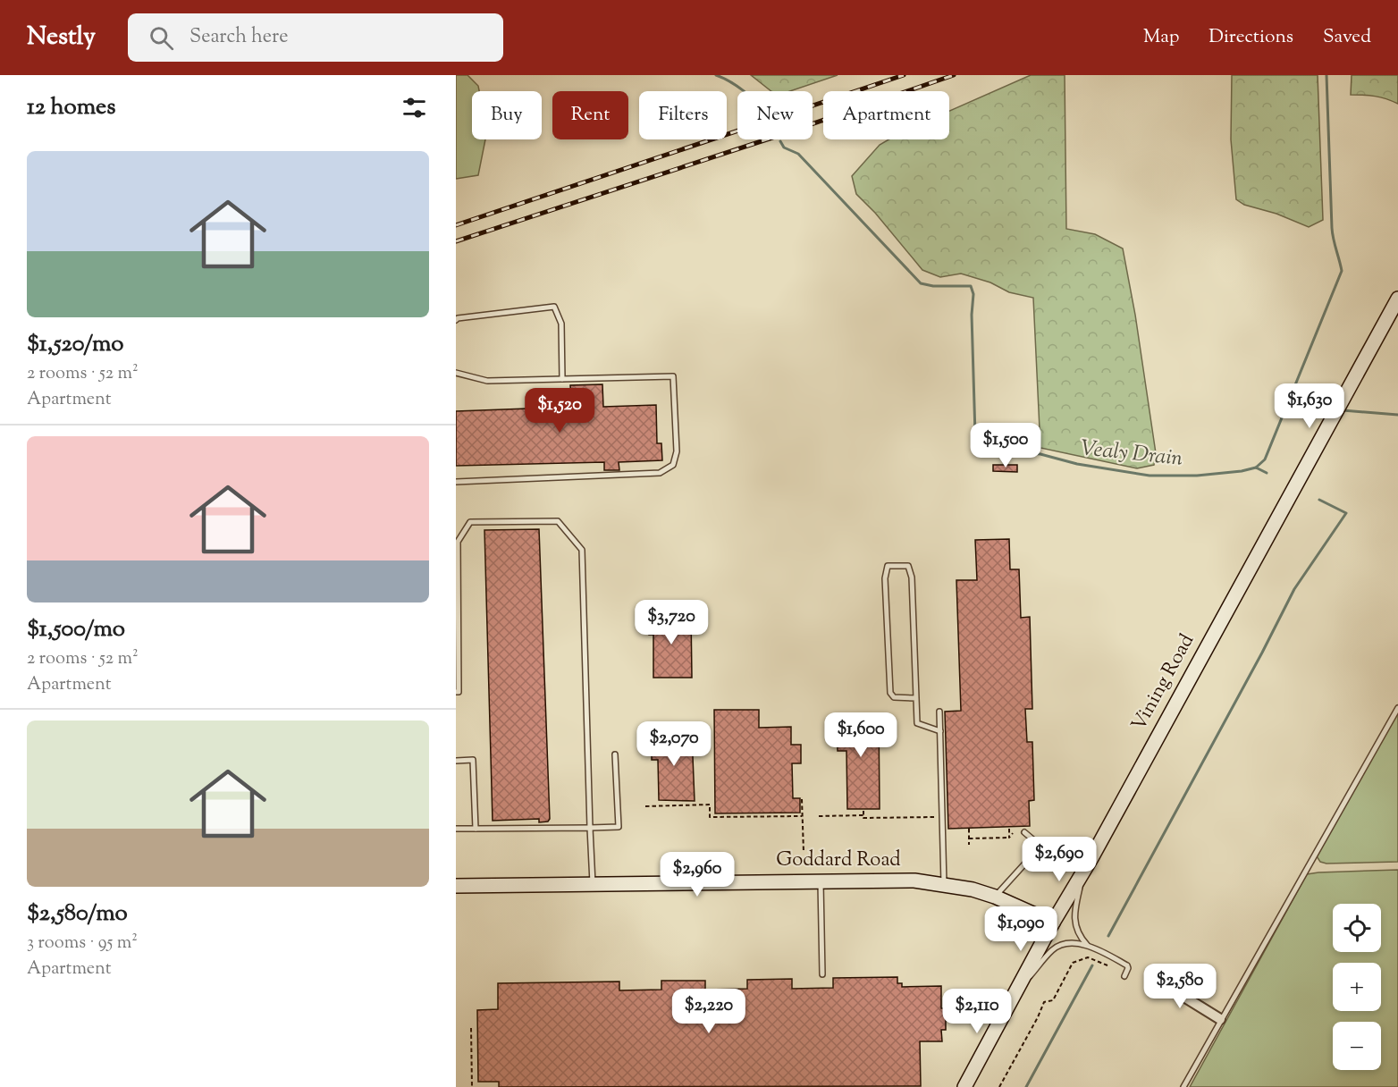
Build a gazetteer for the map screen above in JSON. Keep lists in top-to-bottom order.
{
  "streets": {
    "main road": ["Vining Road", "Goddard Road"]
  },
  "crossings": [
    ["Vining Road", "Goddard Road"]
  ],
  "water": ["Vealy Drain"],
  "page": {
    "header": "Nestly",
    "search": "Search here",
    "nav": ["Map", "Directions", "Saved"],
    "heading": "12 homes",
    "chip": [
      "Buy",
      "Rent",
      "Filters",
      "New",
      "Apartment"
    ],
    "list": [
      {
        "name": "$1,520/mo",
        "note": "2 rooms · 52 m² · Apartment"
      },
      {
        "name": "$1,500/mo",
        "note": "2 rooms · 52 m² · Apartment"
      },
      {
        "name": "$2,580/mo",
        "note": "3 rooms · 95 m² · Apartment"
      }
    ],
    "price": [
      "$1,630",
      "$1,520",
      "$1,500",
      "$3,720",
      "$1,600",
      "$2,070",
      "$2,690",
      "$2,960",
      "$1,090",
      "$2,580",
      "$2,220",
      "$2,110"
    ],
    "map_buttons": ["+", "−"]
  }
}
